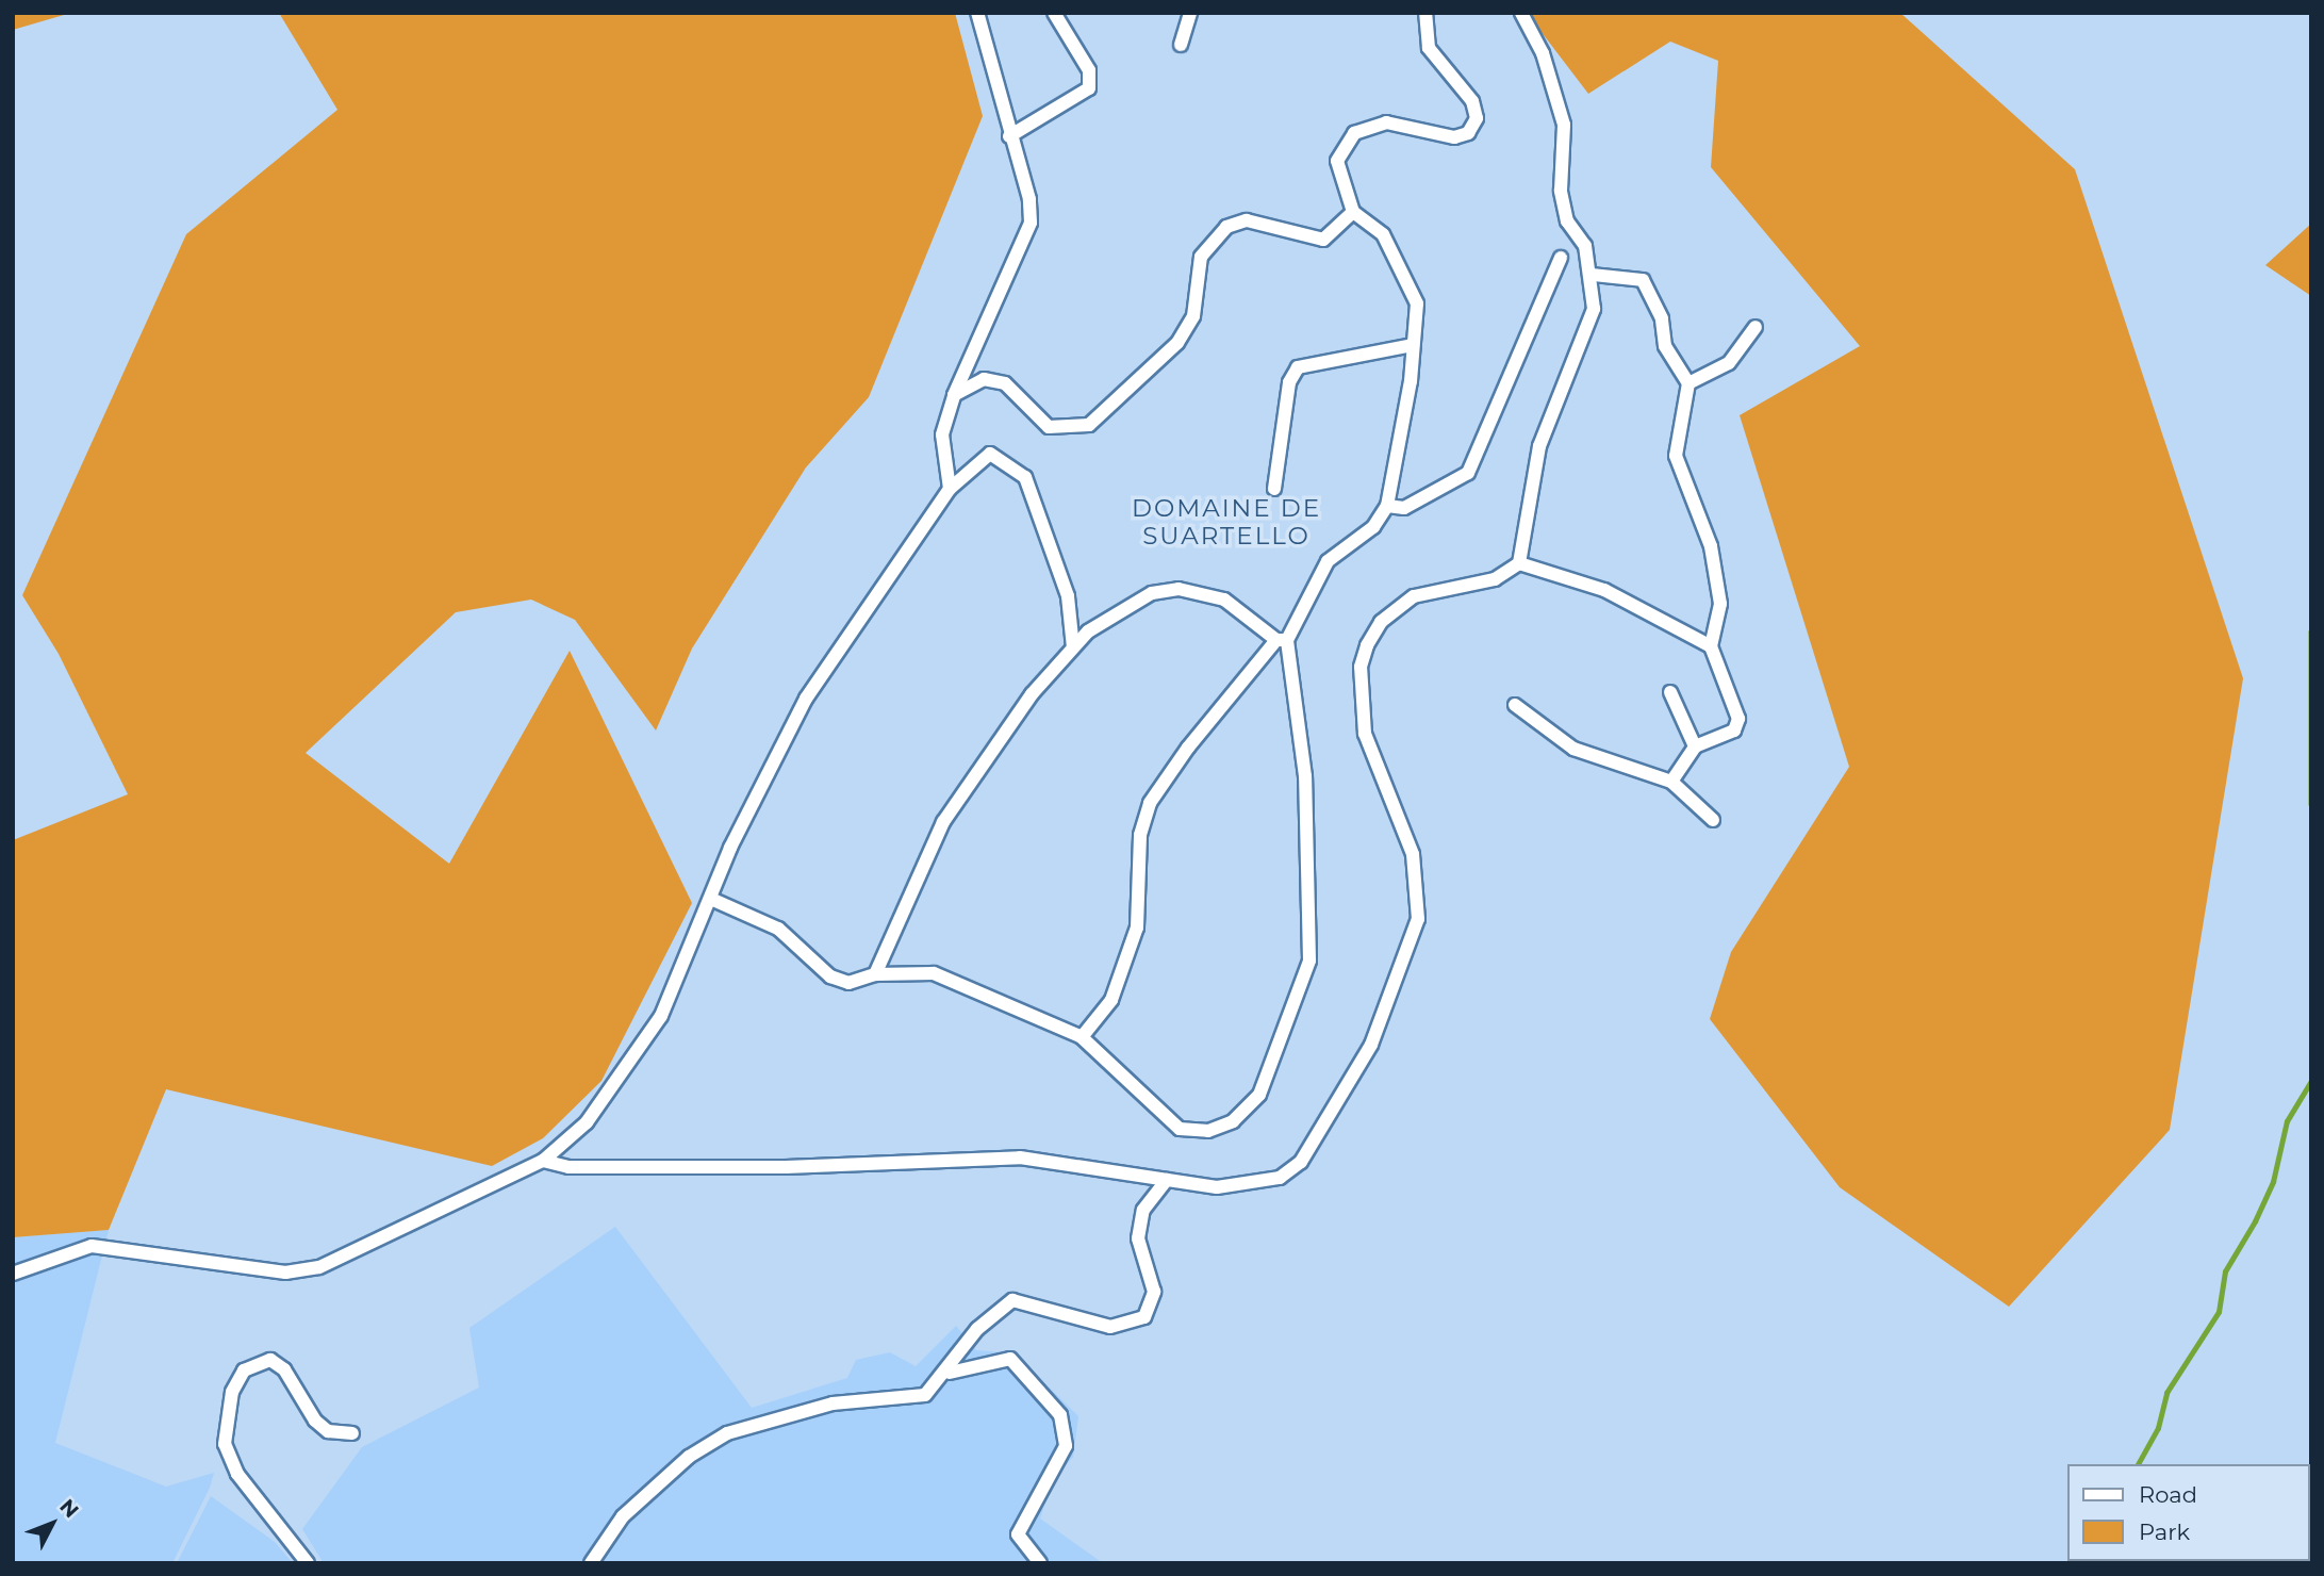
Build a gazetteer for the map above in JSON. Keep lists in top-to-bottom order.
{
  "districts": ["DOMAINE DE SUARTELLO"],
  "legend": ["Road", "Park"],
  "north": "top right"
}
